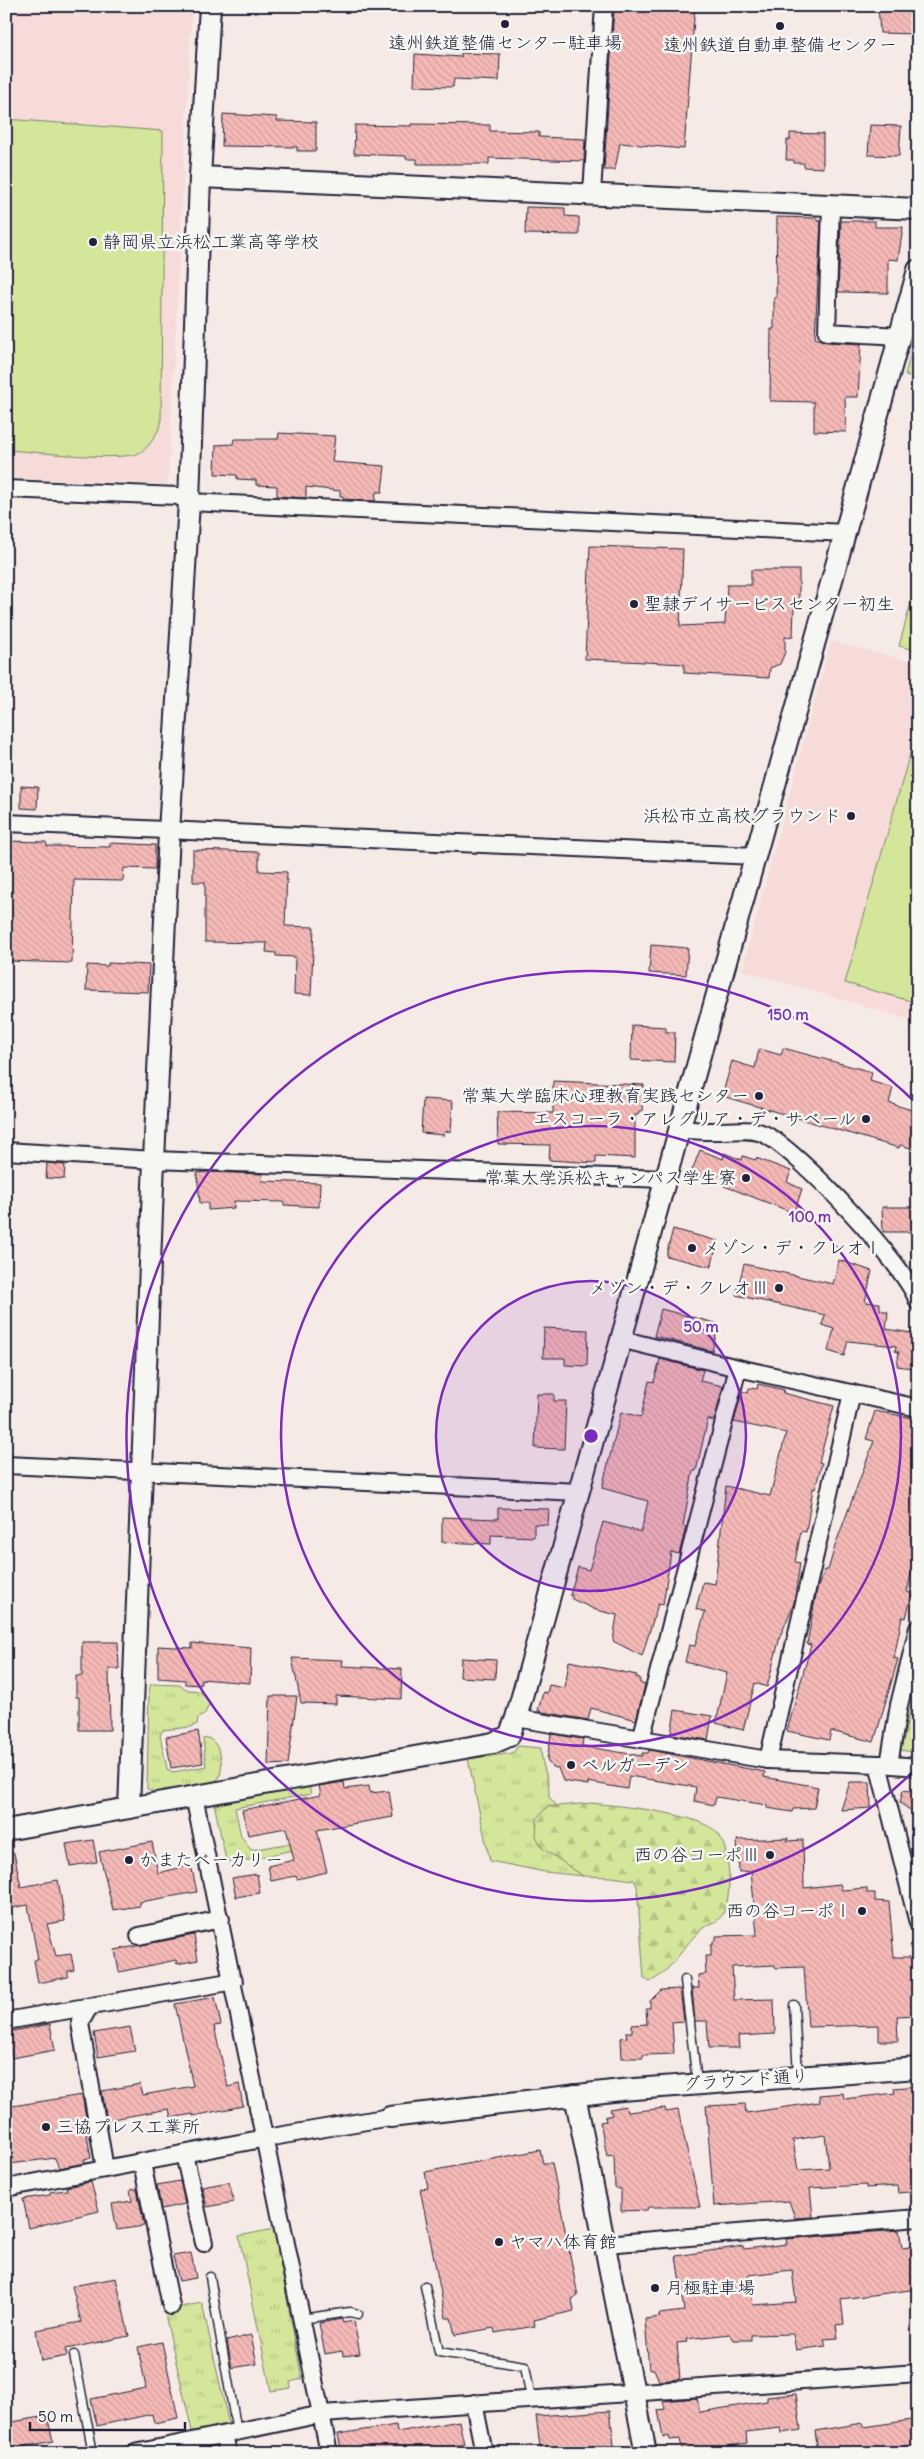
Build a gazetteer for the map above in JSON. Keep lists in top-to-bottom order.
{
  "streets": {
    "street": ["グラウンド通り"]
  },
  "places": [
    "遠州鉄道整備センター駐車場",
    "遠州鉄道自動車整備センター",
    "静岡県立浜松工業高等学校",
    "聖隷デイサービスセンター初生",
    "浜松市立高校グラウンド",
    "常葉大学臨床心理教育実践センター",
    "エスコーラ・アレグリア・デ・サベール",
    "常葉大学浜松キャンパス学生寮",
    "メゾン・デ・クレオⅠ",
    "メゾン・デ・クレオⅢ",
    "ベルガーデン",
    "西の谷コーポⅢ",
    "かまたベーカリー",
    "西の谷コーポⅠ",
    "三協プレス工業所",
    "ヤマハ体育館",
    "月極駐車場"
  ],
  "scale_bar": "50 m",
  "rings": ["150 m", "100 m", "50 m"]
}
